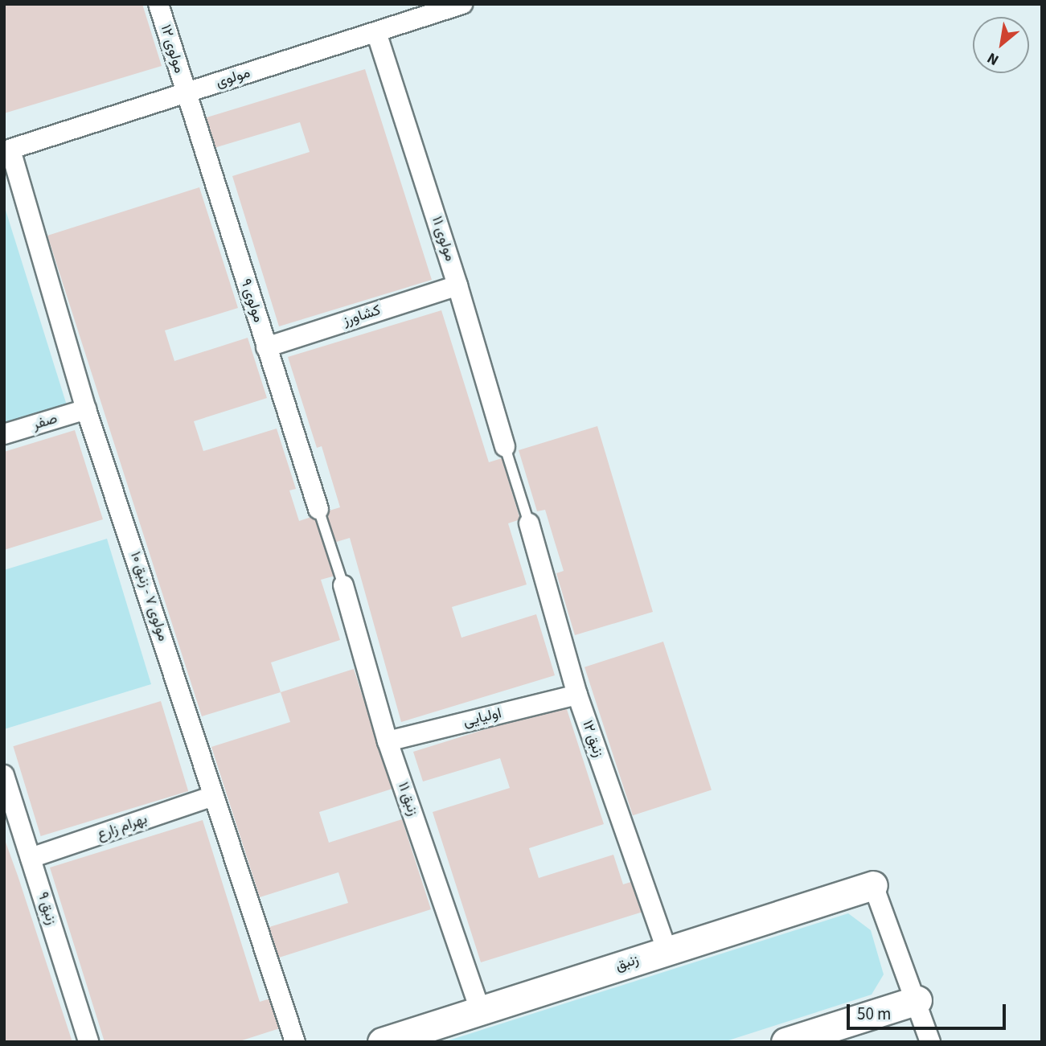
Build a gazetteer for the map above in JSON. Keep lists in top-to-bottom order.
{
  "streets": {
    "street": [
      "مولوی ۱۲",
      "مولوی",
      "مولوی ۱۱",
      "مولوی ۹",
      "کشاورز",
      "صفر",
      "مولوی ۷ - زنبق ۱۰",
      "اولیایی",
      "زنبق ۱۲",
      "زنبق ۱۱",
      "بهرام زارع",
      "زنبق ۹",
      "زنبق"
    ]
  },
  "crossings": [
    ["مولوی ۱۲", "مولوی"],
    ["مولوی ۱۲", "مولوی ۹"],
    ["مولوی", "مولوی ۱۱"],
    ["مولوی", "مولوی ۹"],
    ["مولوی", "مولوی ۷ - زنبق ۱۰"],
    ["مولوی ۱۱", "کشاورز"],
    ["مولوی ۹", "کشاورز"],
    ["صفر", "مولوی ۷ - زنبق ۱۰"],
    ["مولوی ۷ - زنبق ۱۰", "بهرام زارع"],
    ["اولیایی", "زنبق ۱۲"],
    ["اولیایی", "زنبق ۱۱"],
    ["زنبق ۱۲", "زنبق"],
    ["زنبق ۱۱", "زنبق"],
    ["بهرام زارع", "زنبق ۹"]
  ],
  "scale_bar": "50 m",
  "north": "bottom left"
}
